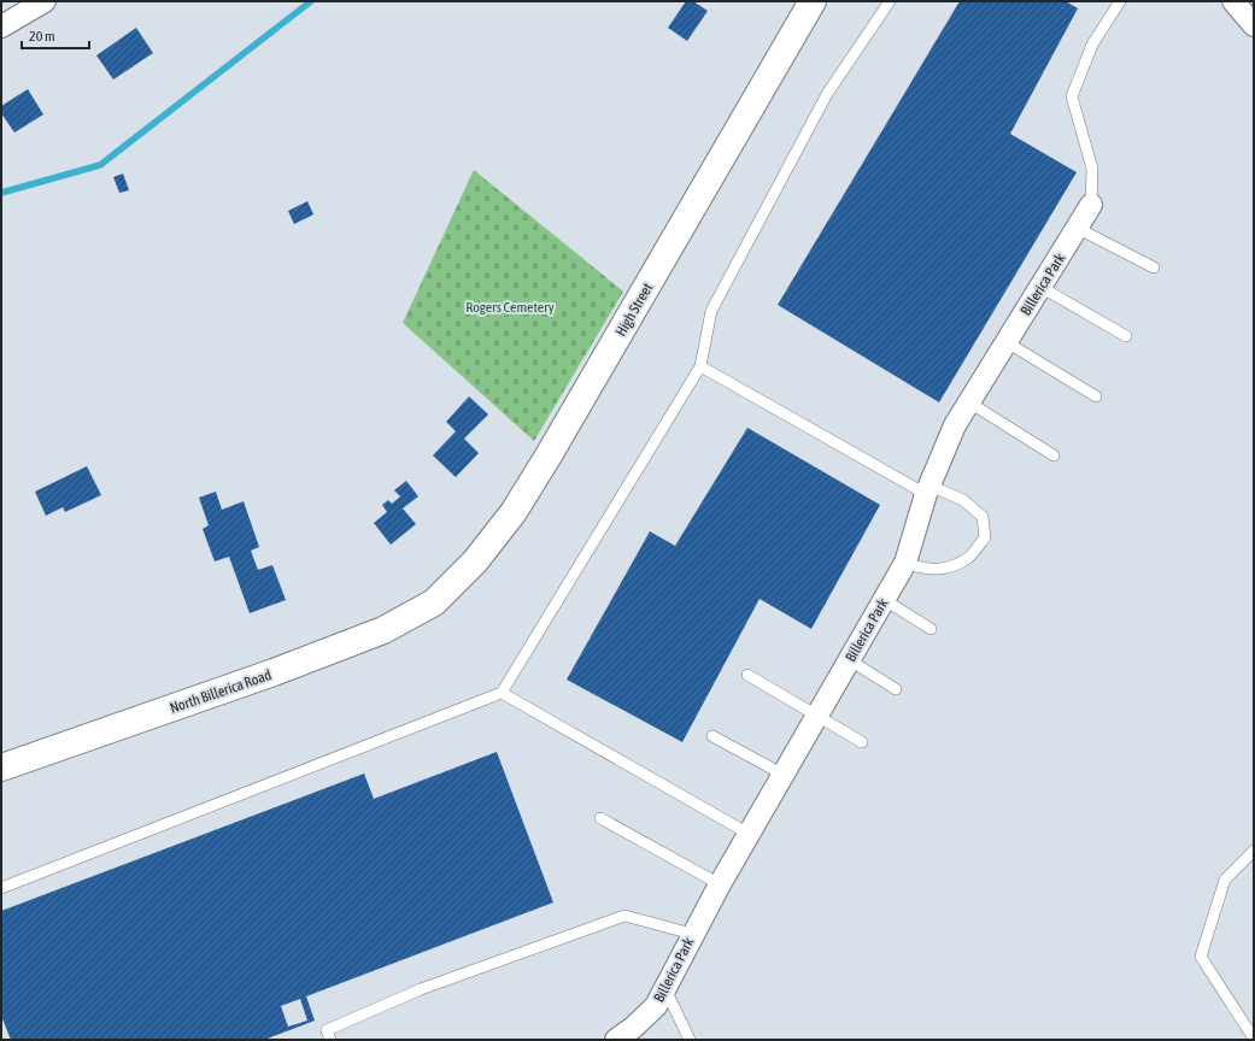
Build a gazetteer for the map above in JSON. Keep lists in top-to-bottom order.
{
  "streets": {
    "main road": ["High Street", "North Billerica Road"],
    "street": ["Billerica Park"]
  },
  "crossings": [
    ["High Street", "North Billerica Road"]
  ],
  "parks": ["Rogers Cemetery"],
  "scale_bar": "20 m"
}
